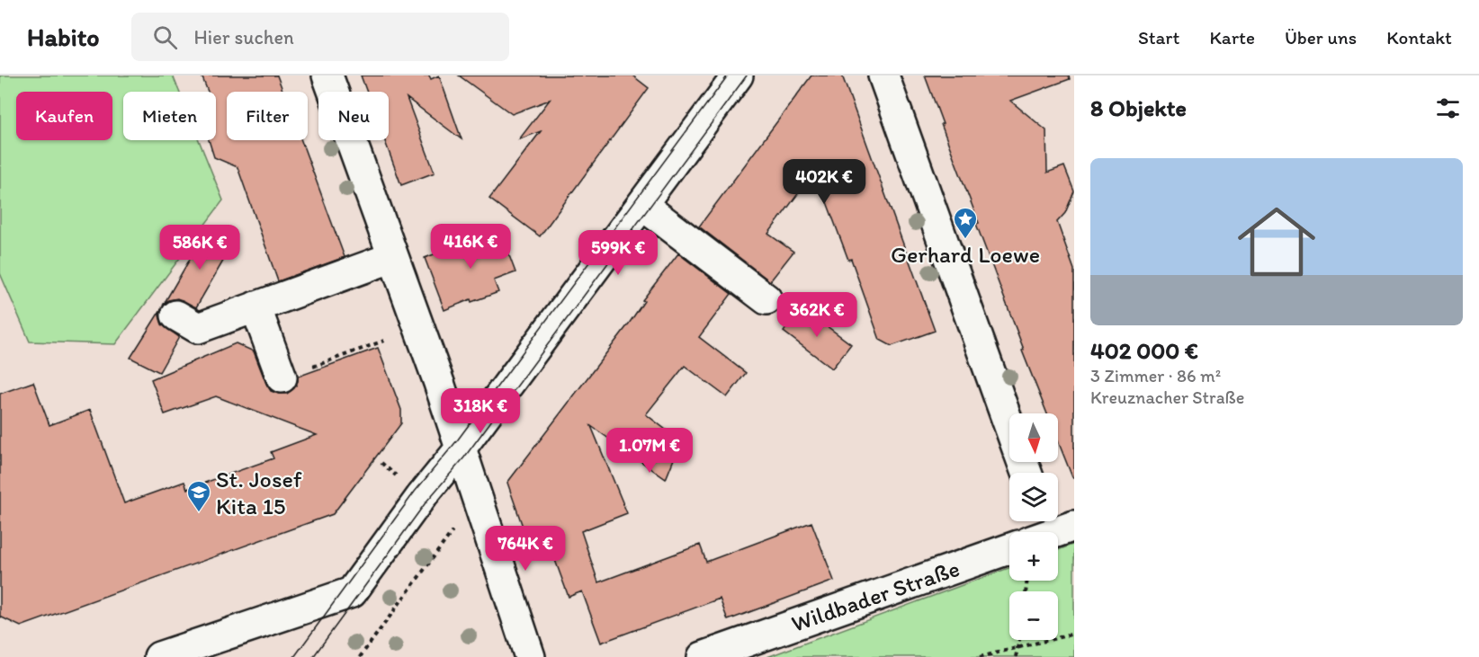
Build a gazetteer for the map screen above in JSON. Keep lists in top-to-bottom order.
{
  "streets": {
    "street": ["Wildbader Straße"]
  },
  "places": {
    "place": ["Gerhard Loewe"],
    "school or university": ["St. Josef Kita 15"]
  },
  "north": "bottom",
  "page": {
    "header": "Habito",
    "search": "Hier suchen",
    "nav": [
      "Start",
      "Karte",
      "Über uns",
      "Kontakt"
    ],
    "heading": "8 Objekte",
    "chip": [
      "Kaufen",
      "Mieten",
      "Filter",
      "Neu"
    ],
    "list": [
      {
        "name": "402 000 €",
        "note": "3 Zimmer · 86 m² · Kreuznacher Straße"
      }
    ],
    "price": [
      "402K €",
      "416K €",
      "586K €",
      "599K €",
      "362K €",
      "318K €",
      "1.07M €",
      "764K €"
    ],
    "map_buttons": ["+", "−"]
  }
}
